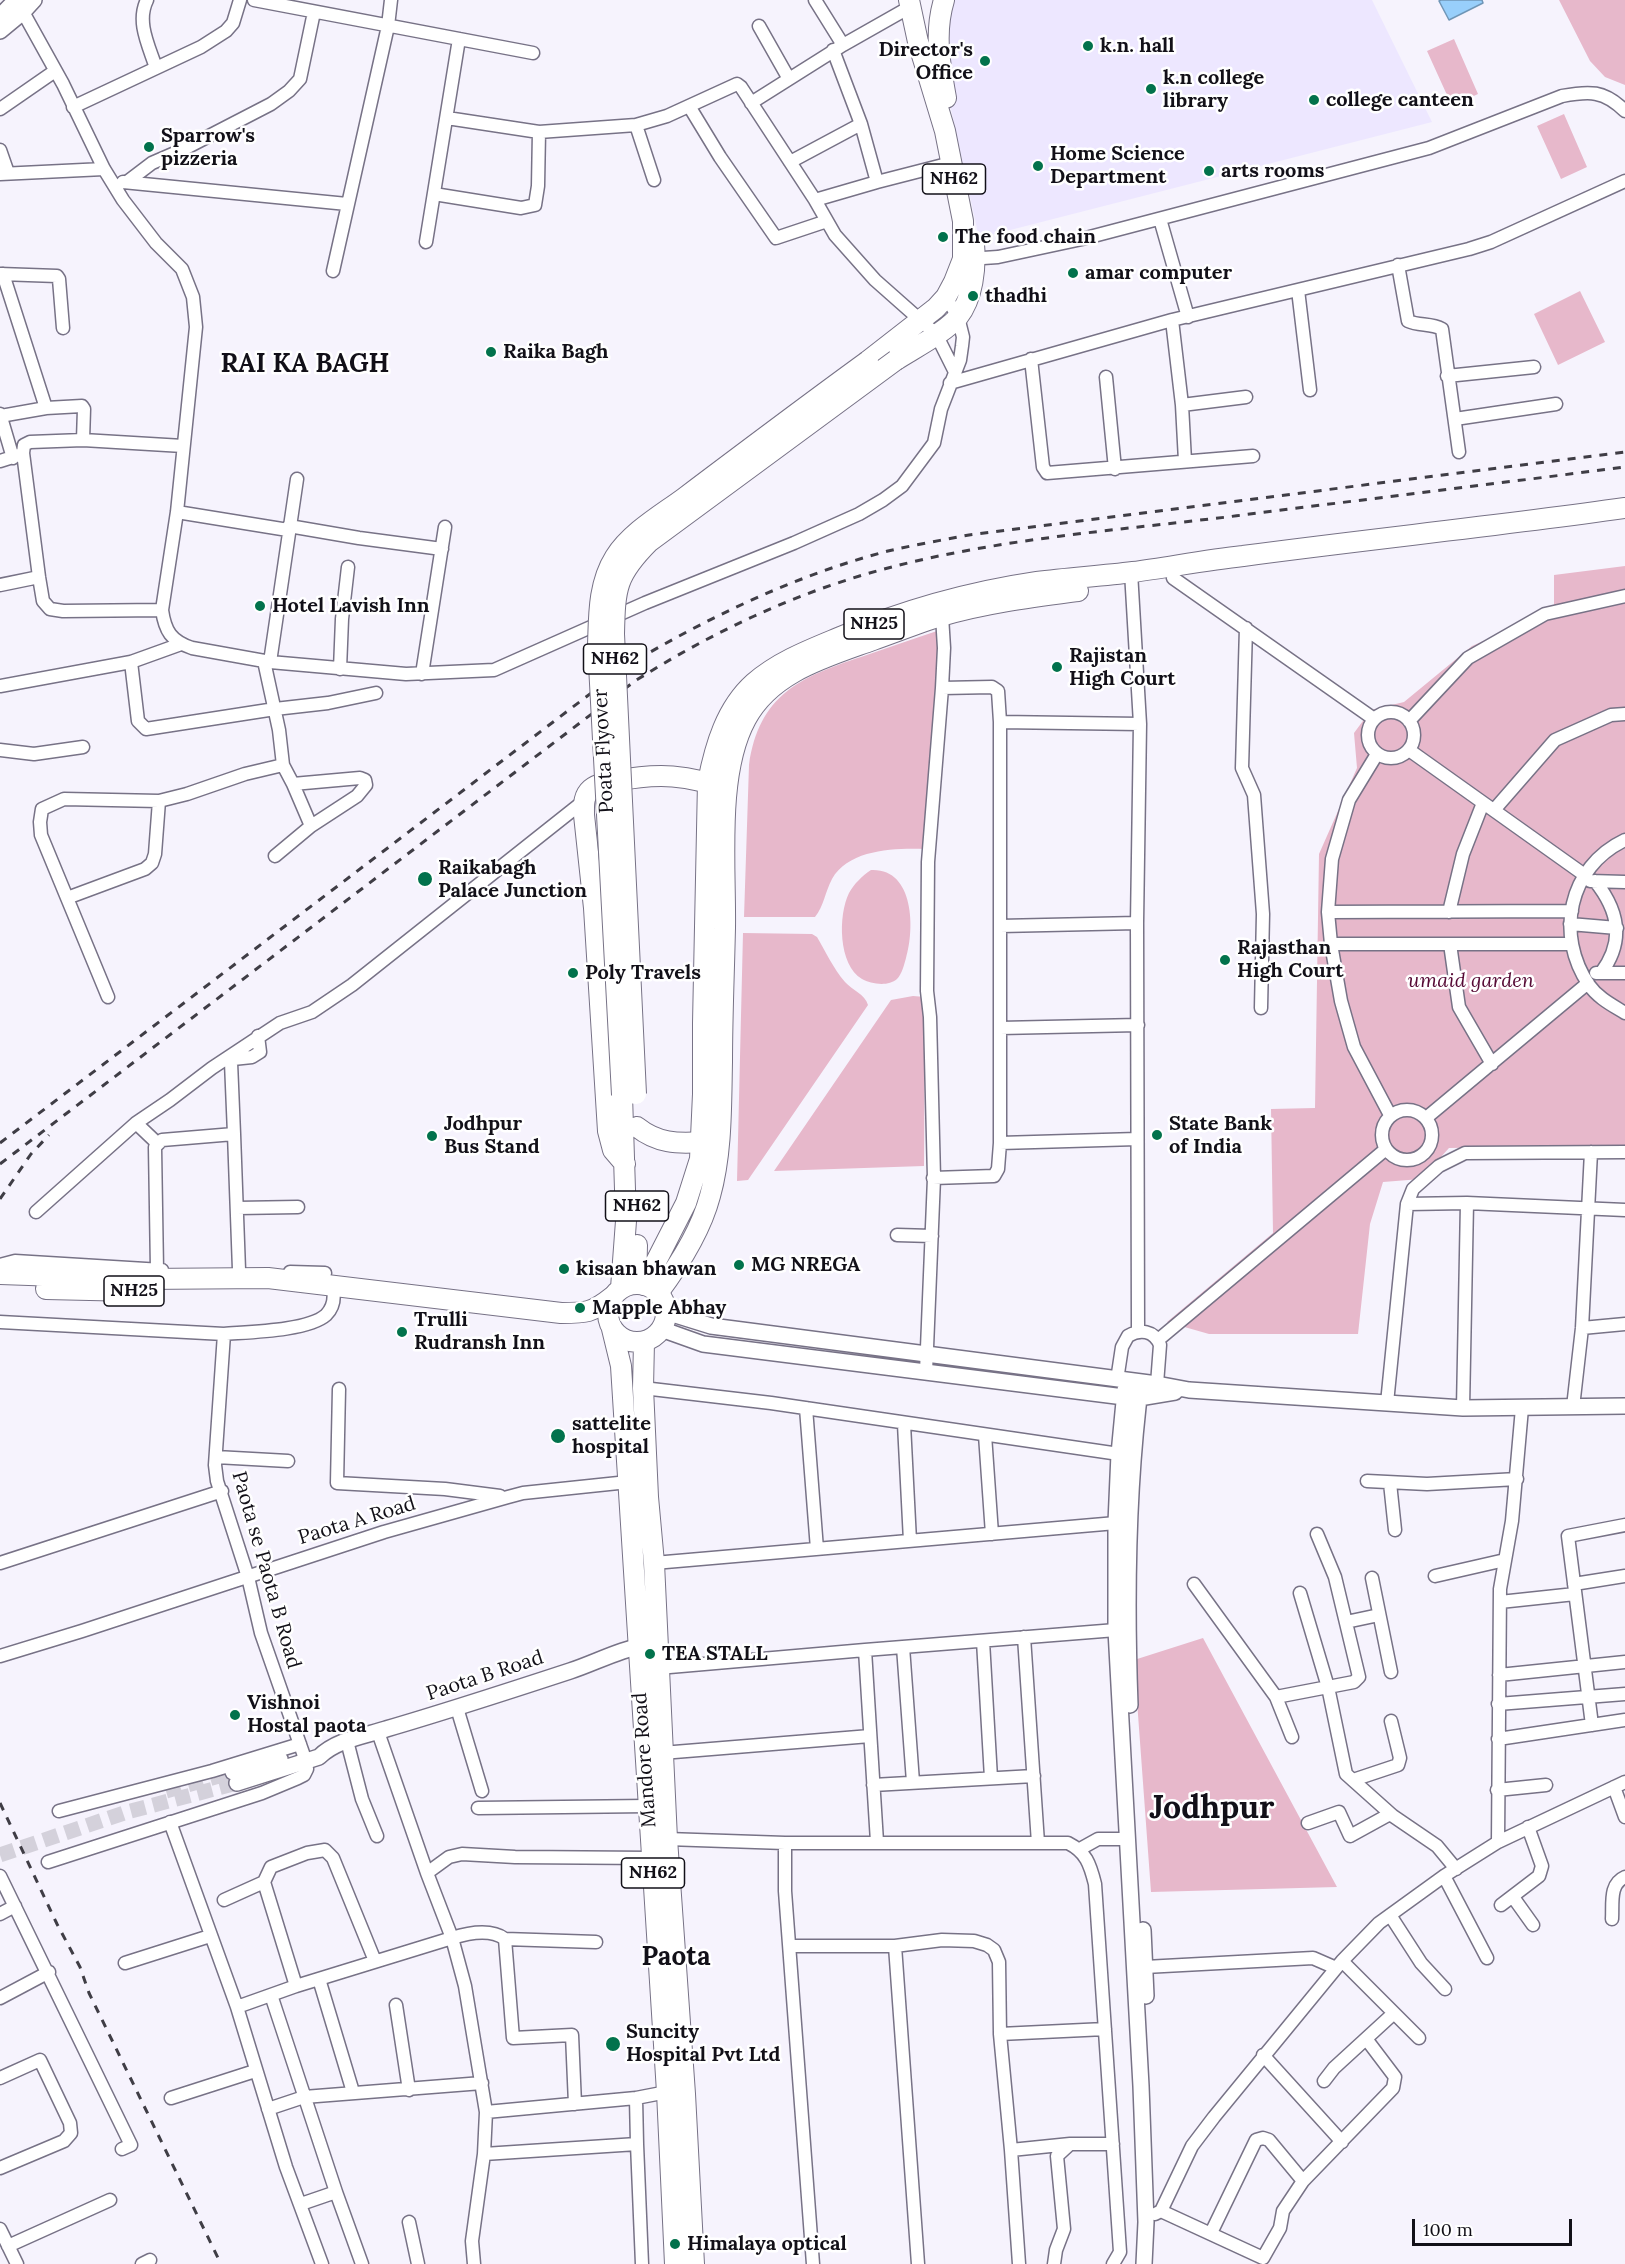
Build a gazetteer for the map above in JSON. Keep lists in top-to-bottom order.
{
  "streets": {
    "main road": [
      "NH62",
      "NH25",
      "Poata Flyover",
      "Mandore Road"
    ],
    "street": ["Paota A Road", "Paota se Paota B Road", "Paota B Road"]
  },
  "crossings": [
    ["NH62", "NH25"],
    ["NH62", "Poata Flyover"],
    ["NH62", "Mandore Road"],
    ["NH25", "Mandore Road"],
    ["Paota A Road", "Paota se Paota B Road"],
    ["Paota A Road", "Mandore Road"],
    ["Paota se Paota B Road", "Paota B Road"],
    ["Paota B Road", "Mandore Road"]
  ],
  "districts": ["RAI KA BAGH", "Jodhpur", "Paota"],
  "parks": ["umaid garden"],
  "places": [
    "k.n. hall",
    "Director's Office",
    "k.n college library",
    "college canteen",
    "Sparrow's pizzeria",
    "Home Science Department",
    "arts rooms",
    "The food chain",
    "amar computer",
    "thadhi",
    "Raika Bagh",
    "Hotel Lavish Inn",
    "Rajistan High Court",
    "Raikabagh Palace Junction",
    "Rajasthan High Court",
    "Poly Travels",
    "State Bank of India",
    "Jodhpur Bus Stand",
    "MG NREGA",
    "kisaan bhawan",
    "Mapple Abhay",
    "Trulli Rudransh Inn",
    "sattelite hospital",
    "TEA STALL",
    "Vishnoi Hostal paota",
    "Suncity Hospital Pvt Ltd",
    "Himalaya optical"
  ],
  "scale_bar": "100 m"
}
